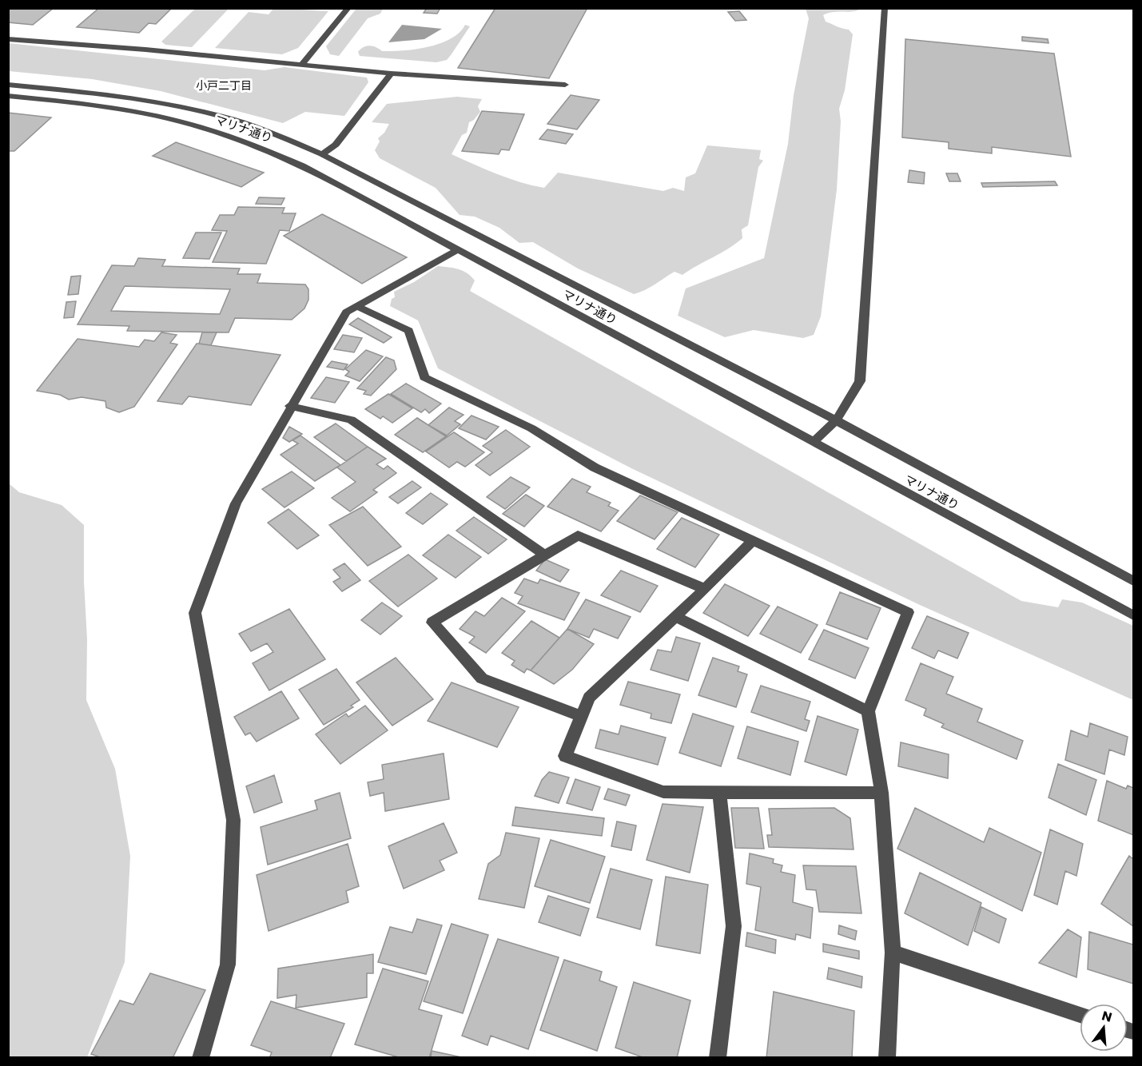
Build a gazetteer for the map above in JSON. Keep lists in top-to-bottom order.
{
  "streets": {
    "street": ["マリナ通り"]
  },
  "districts": ["小戸二丁目"],
  "north": "top"
}
